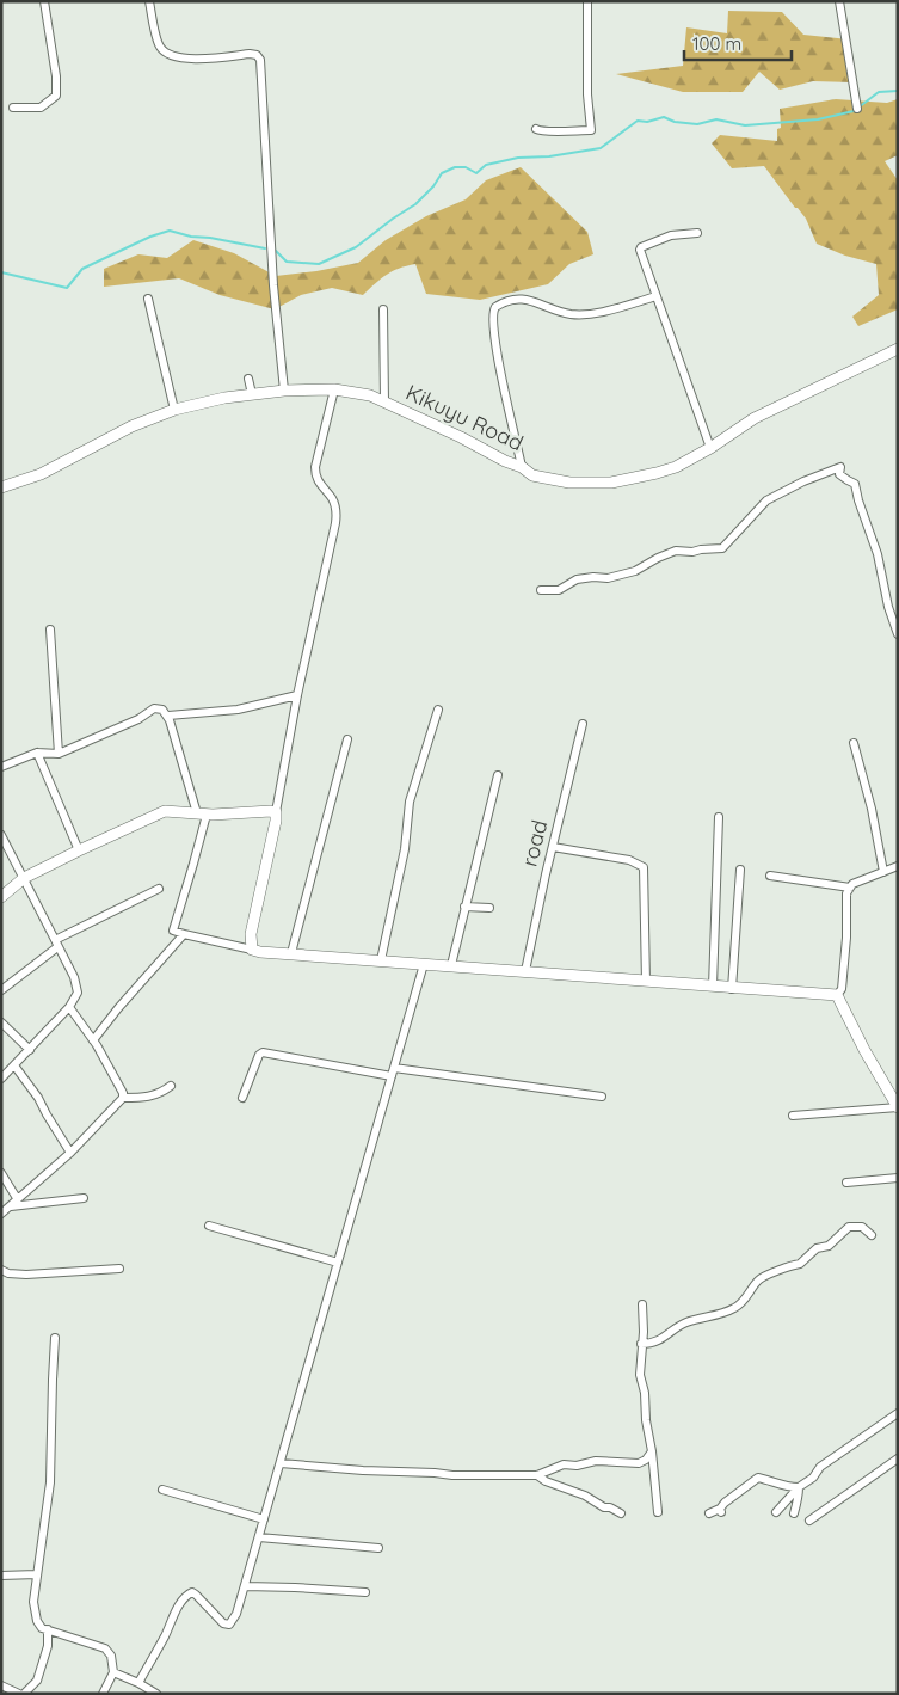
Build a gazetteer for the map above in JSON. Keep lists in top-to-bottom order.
{
  "streets": {
    "main road": ["Kikuyu Road"],
    "street": ["road"]
  },
  "scale_bar": "100 m"
}
